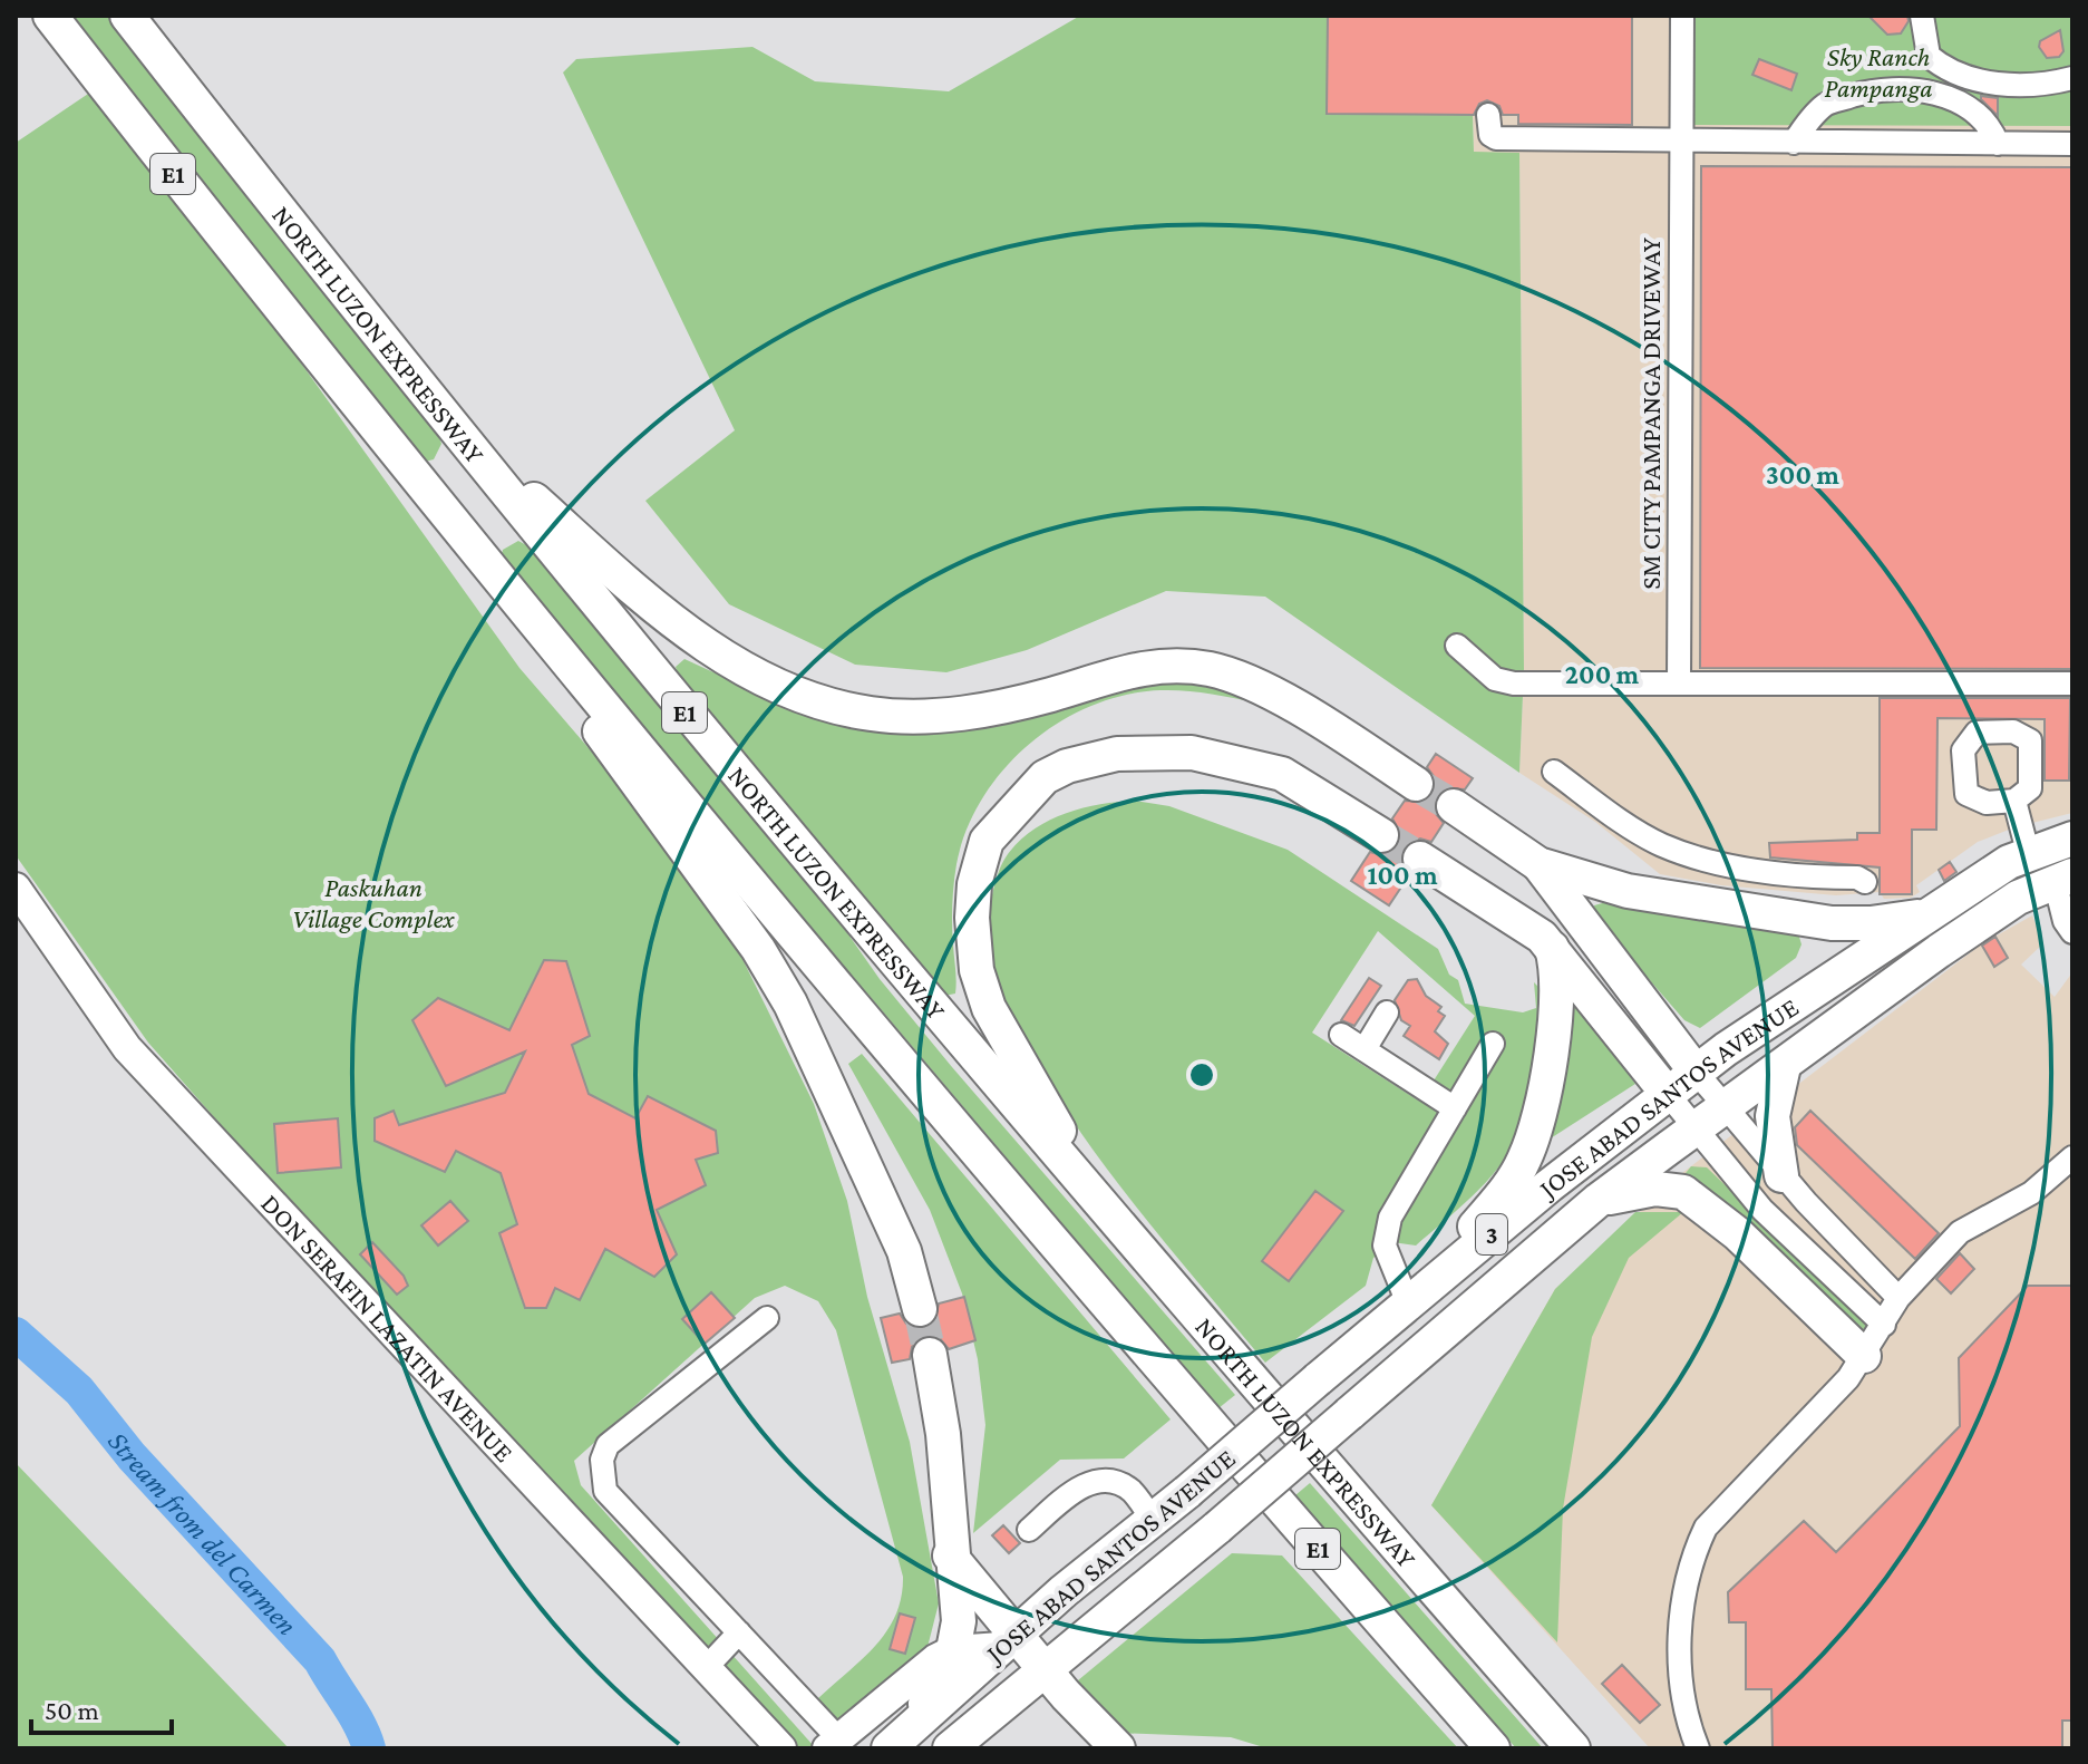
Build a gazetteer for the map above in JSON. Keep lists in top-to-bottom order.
{
  "streets": {
    "highway": [
      "E1",
      "NORTH LUZON EXPRESSWAY",
      "JOSE ABAD SANTOS AVENUE",
      "3"
    ],
    "main road": ["DON SERAFIN LAZATIN AVENUE"],
    "street": ["SM CITY PAMPANGA DRIVEWAY"]
  },
  "water": ["Stream from del Carmen"],
  "parks": ["Sky Ranch Pampanga", "Paskuhan Village Complex"],
  "scale_bar": "50 m",
  "rings": ["300 m", "200 m", "100 m"]
}
